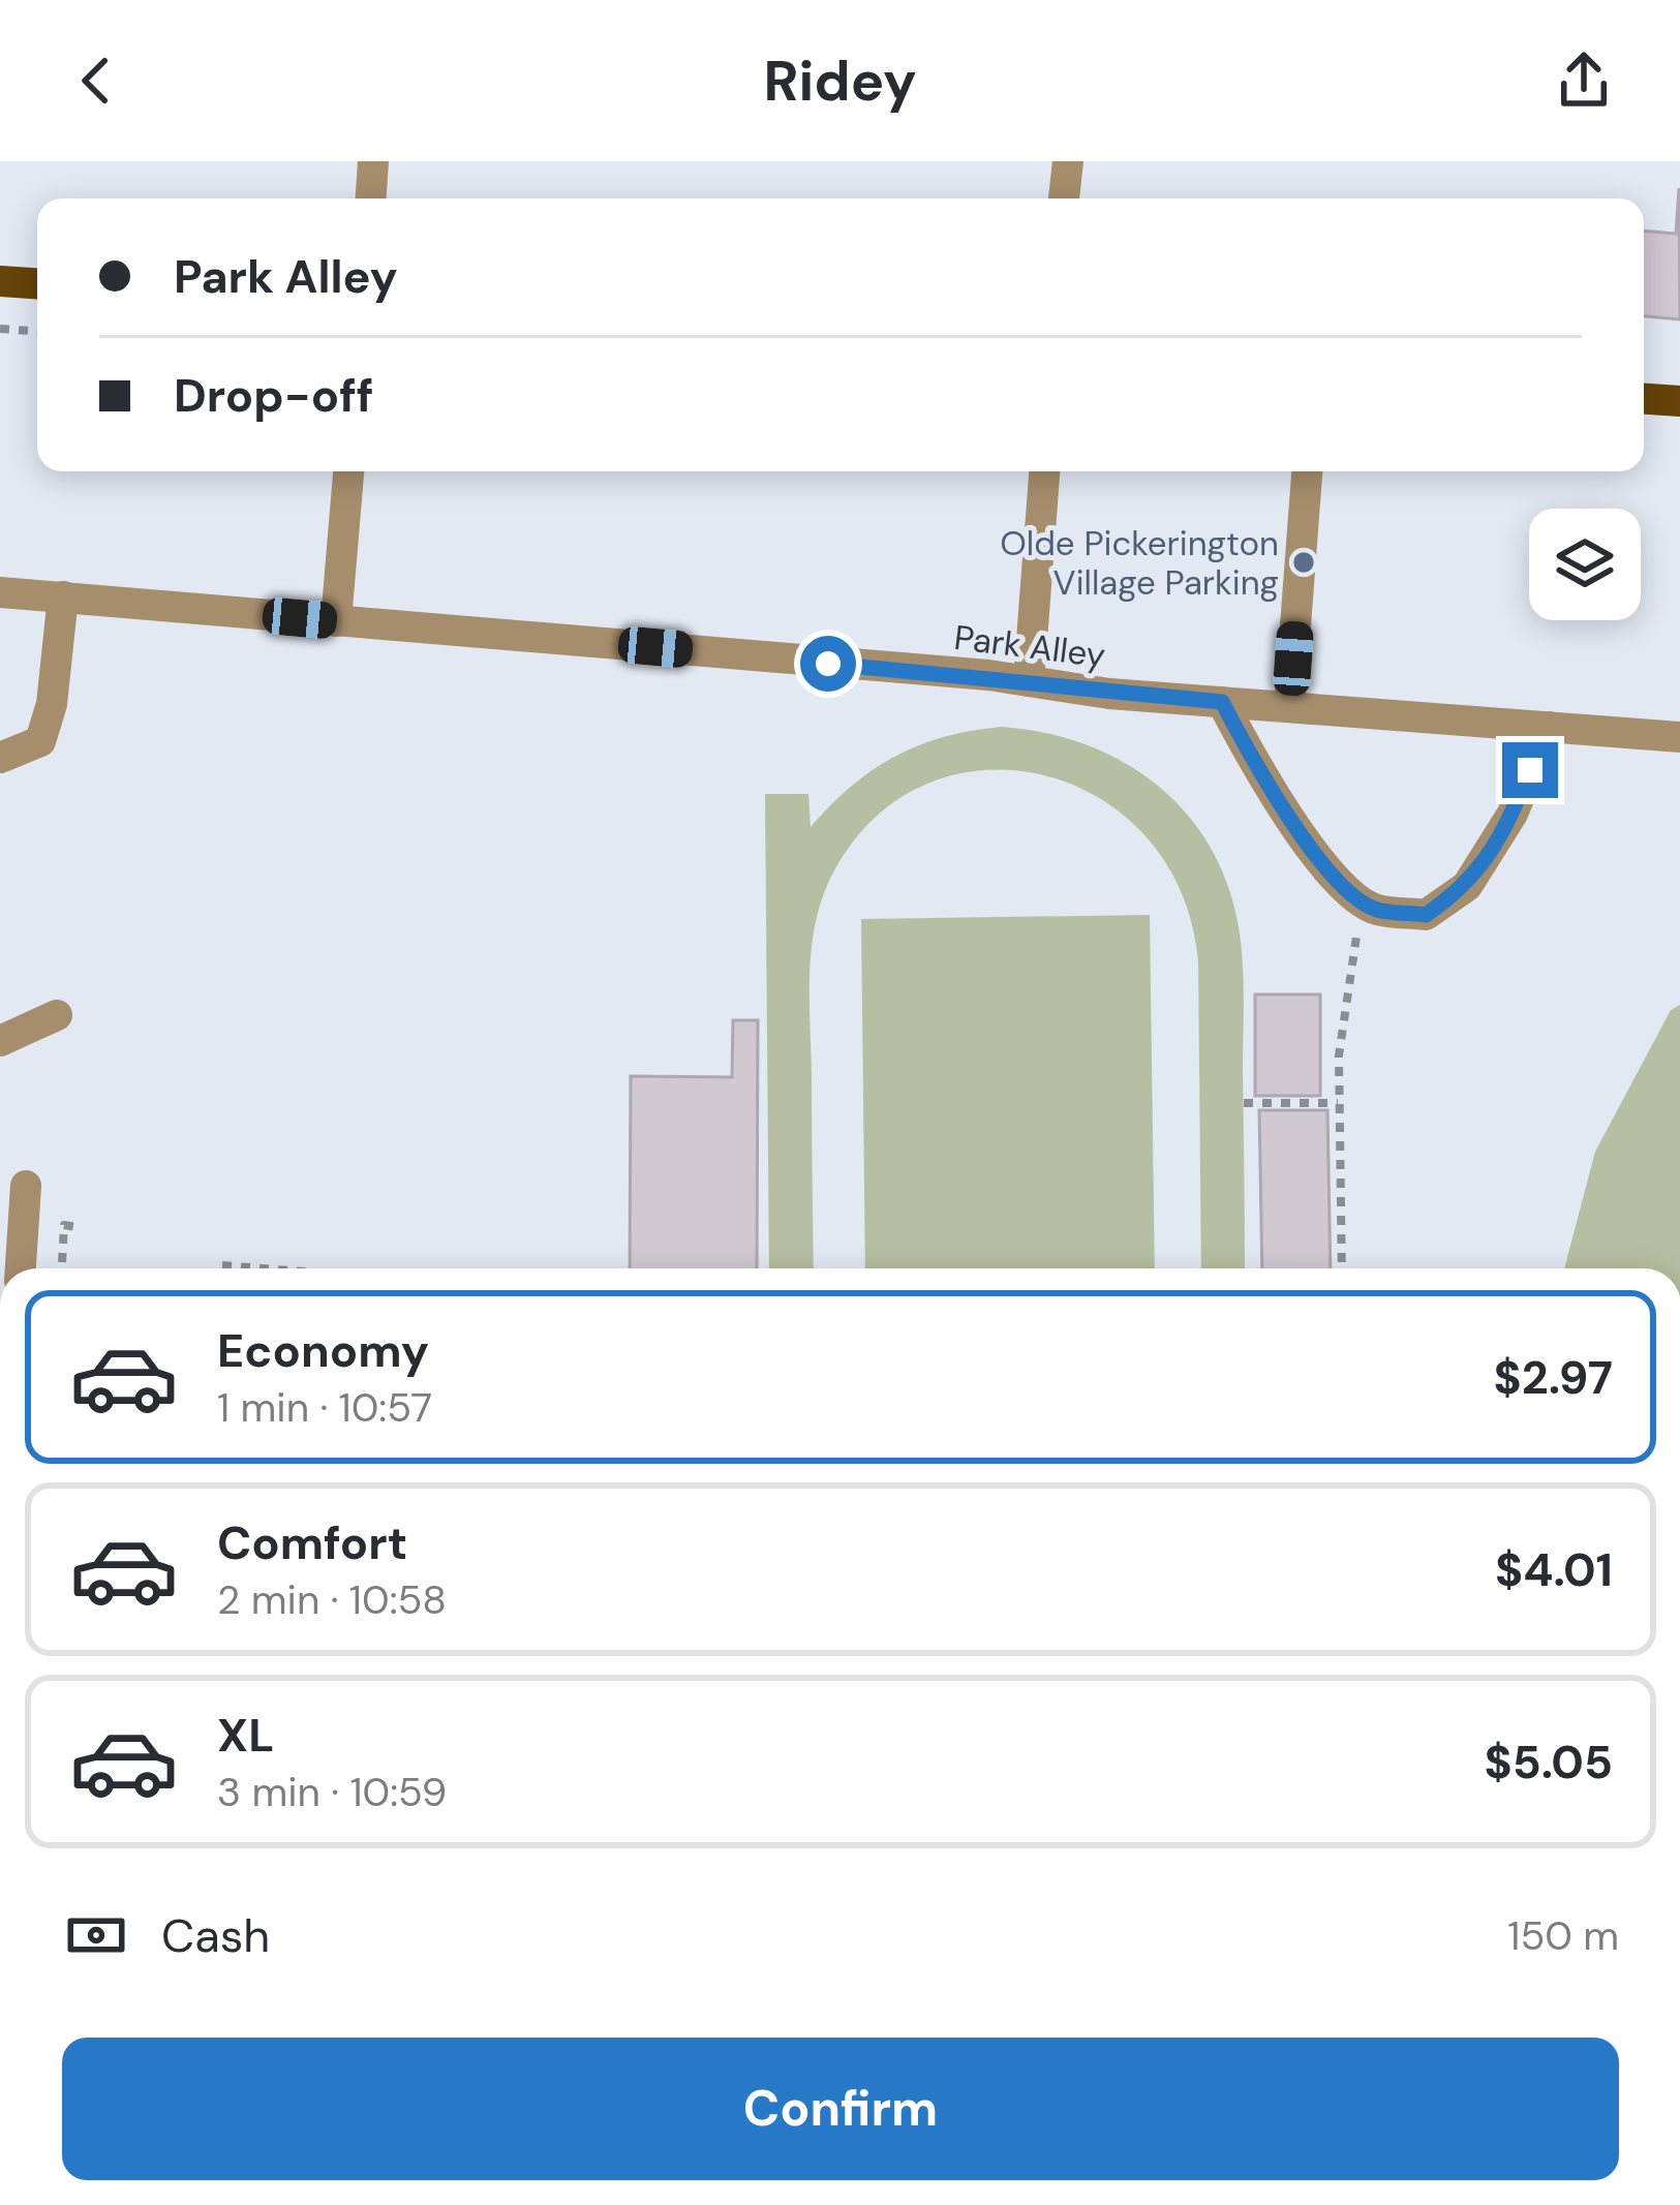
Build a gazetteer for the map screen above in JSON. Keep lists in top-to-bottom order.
{
  "streets": {
    "street": ["Park Alley"]
  },
  "places": ["Olde Pickerington Village Parking"],
  "page": {
    "header": "Ridey",
    "banner": ["Park Alley", "Drop-off"],
    "list": [
      {
        "name": "Economy",
        "note": "1 min · 10:57",
        "value": "$2.97"
      },
      {
        "name": "Comfort",
        "note": "2 min · 10:58",
        "value": "$4.01"
      },
      {
        "name": "XL",
        "note": "3 min · 10:59",
        "value": "$5.05"
      }
    ],
    "pay": ["Cash", "150 m"],
    "buttons": "Confirm"
  }
}
